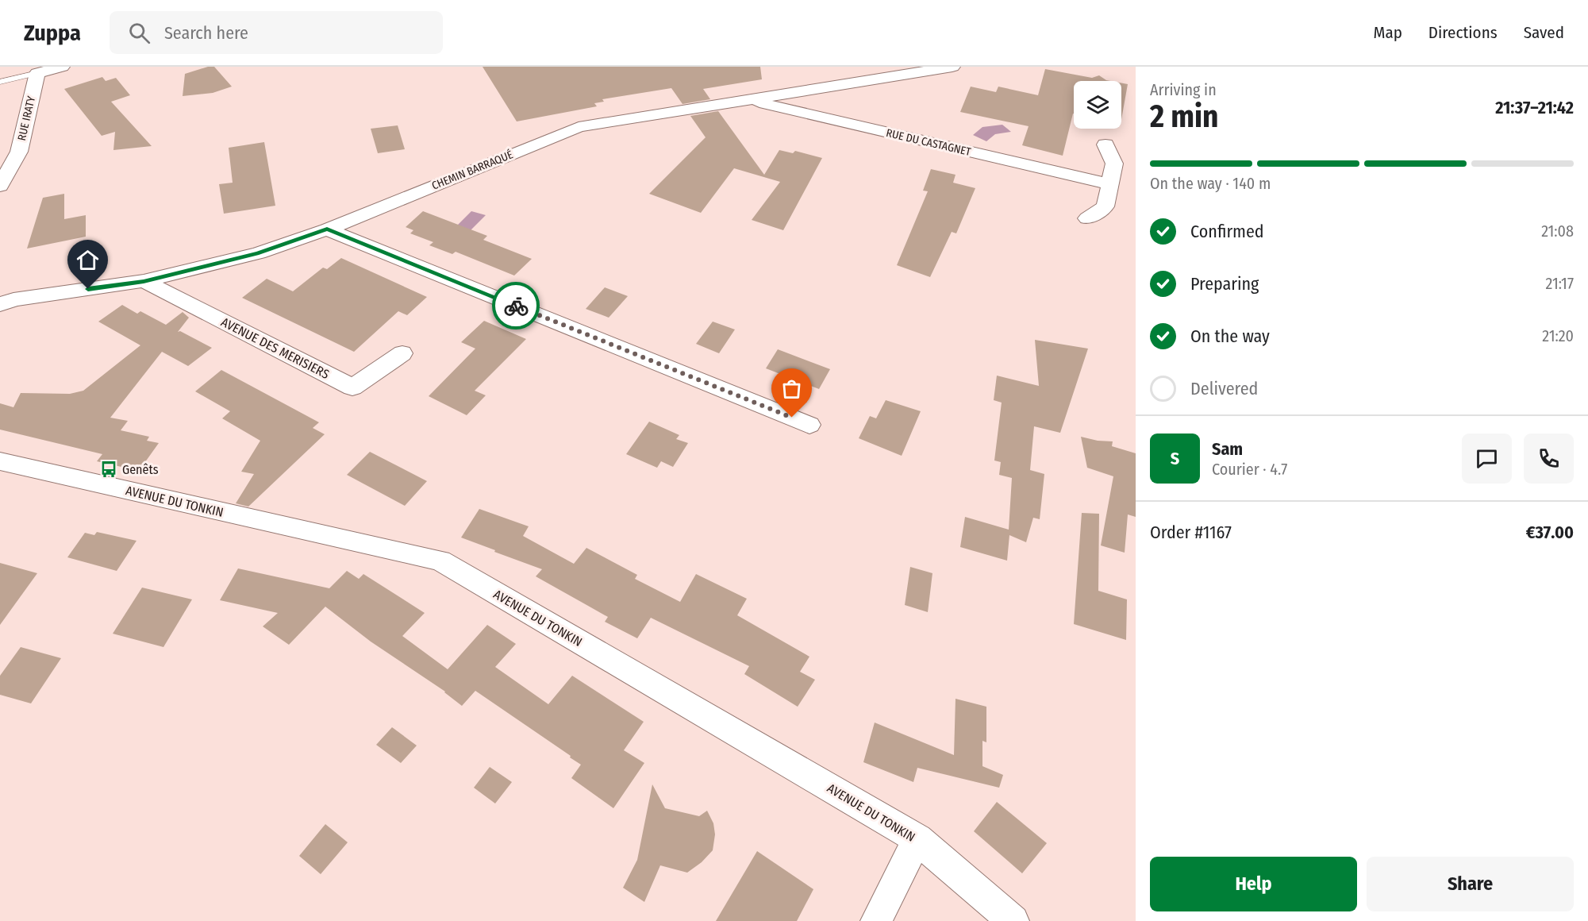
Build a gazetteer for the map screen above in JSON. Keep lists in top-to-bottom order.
{
  "streets": {
    "street": [
      "RUE IRATY",
      "RUE DU CASTAGNET",
      "CHEMIN BARRAQUÉ",
      "AVENUE DES MERISIERS",
      "AVENUE DU TONKIN"
    ]
  },
  "crossings": [
    ["RUE DU CASTAGNET", "CHEMIN BARRAQUÉ"],
    ["CHEMIN BARRAQUÉ", "AVENUE DES MERISIERS"]
  ],
  "places": {
    "bus stop": ["Genêts"]
  },
  "page": {
    "header": "Zuppa",
    "search": "Search here",
    "nav": ["Map", "Directions", "Saved"],
    "heading": ["2 min", "Arriving in", "21:37–21:42"],
    "panel": [
      "Sam",
      "Courier · 4.7",
      "Order #1167",
      "€37.00"
    ],
    "bar": "On the way · 140 m",
    "list": [
      ["Confirmed", "21:08"],
      ["Preparing", "21:17"],
      ["On the way", "21:20"],
      "Delivered"
    ],
    "round": "S",
    "buttons": ["Help", "Share"]
  }
}
